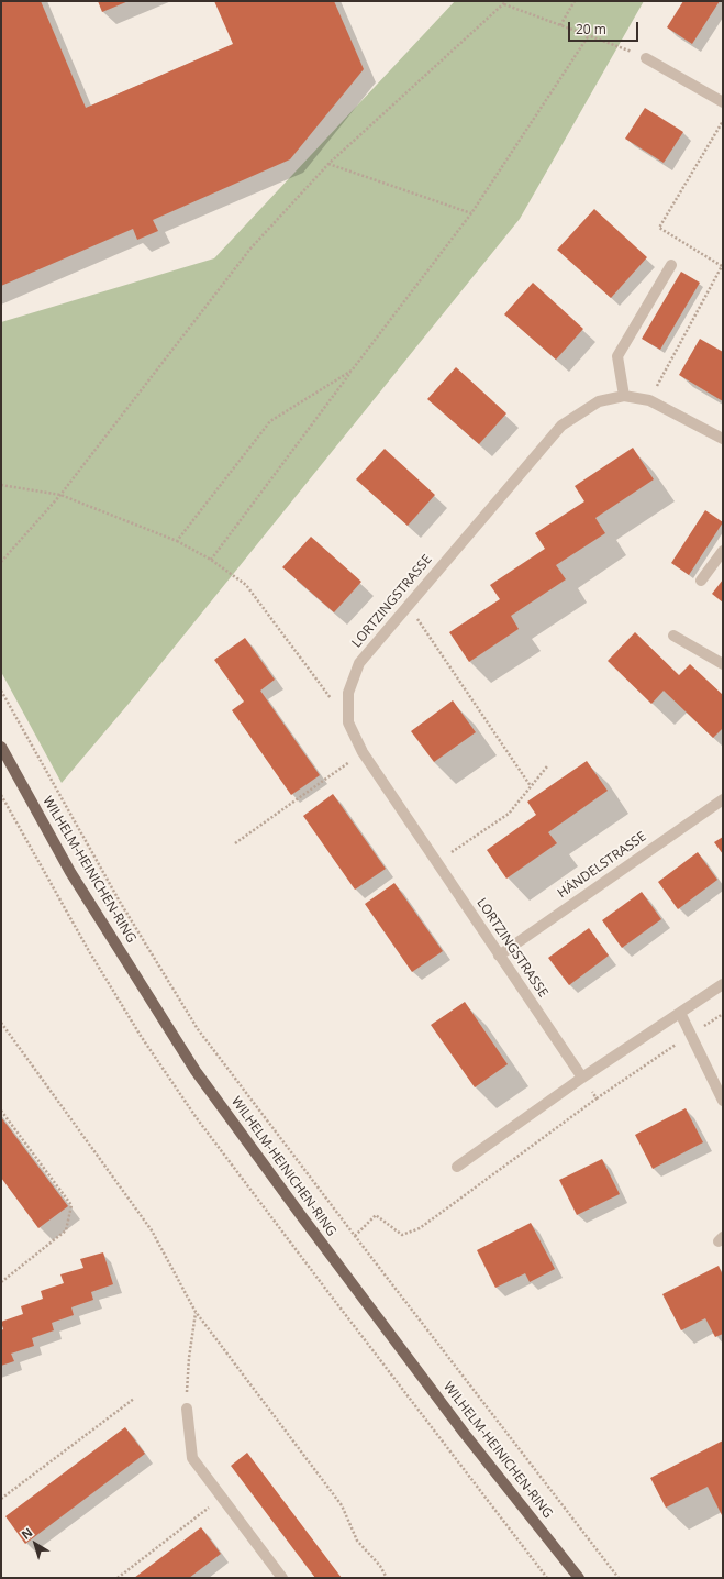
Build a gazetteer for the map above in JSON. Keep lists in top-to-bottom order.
{
  "streets": {
    "main road": ["WILHELM-HEINICHEN-RING"],
    "street": ["LORTZINGSTRASSE", "HÄNDELSTRASSE"]
  },
  "crossings": [
    ["LORTZINGSTRASSE", "HÄNDELSTRASSE"]
  ],
  "scale_bar": "20 m",
  "north": "top left"
}
